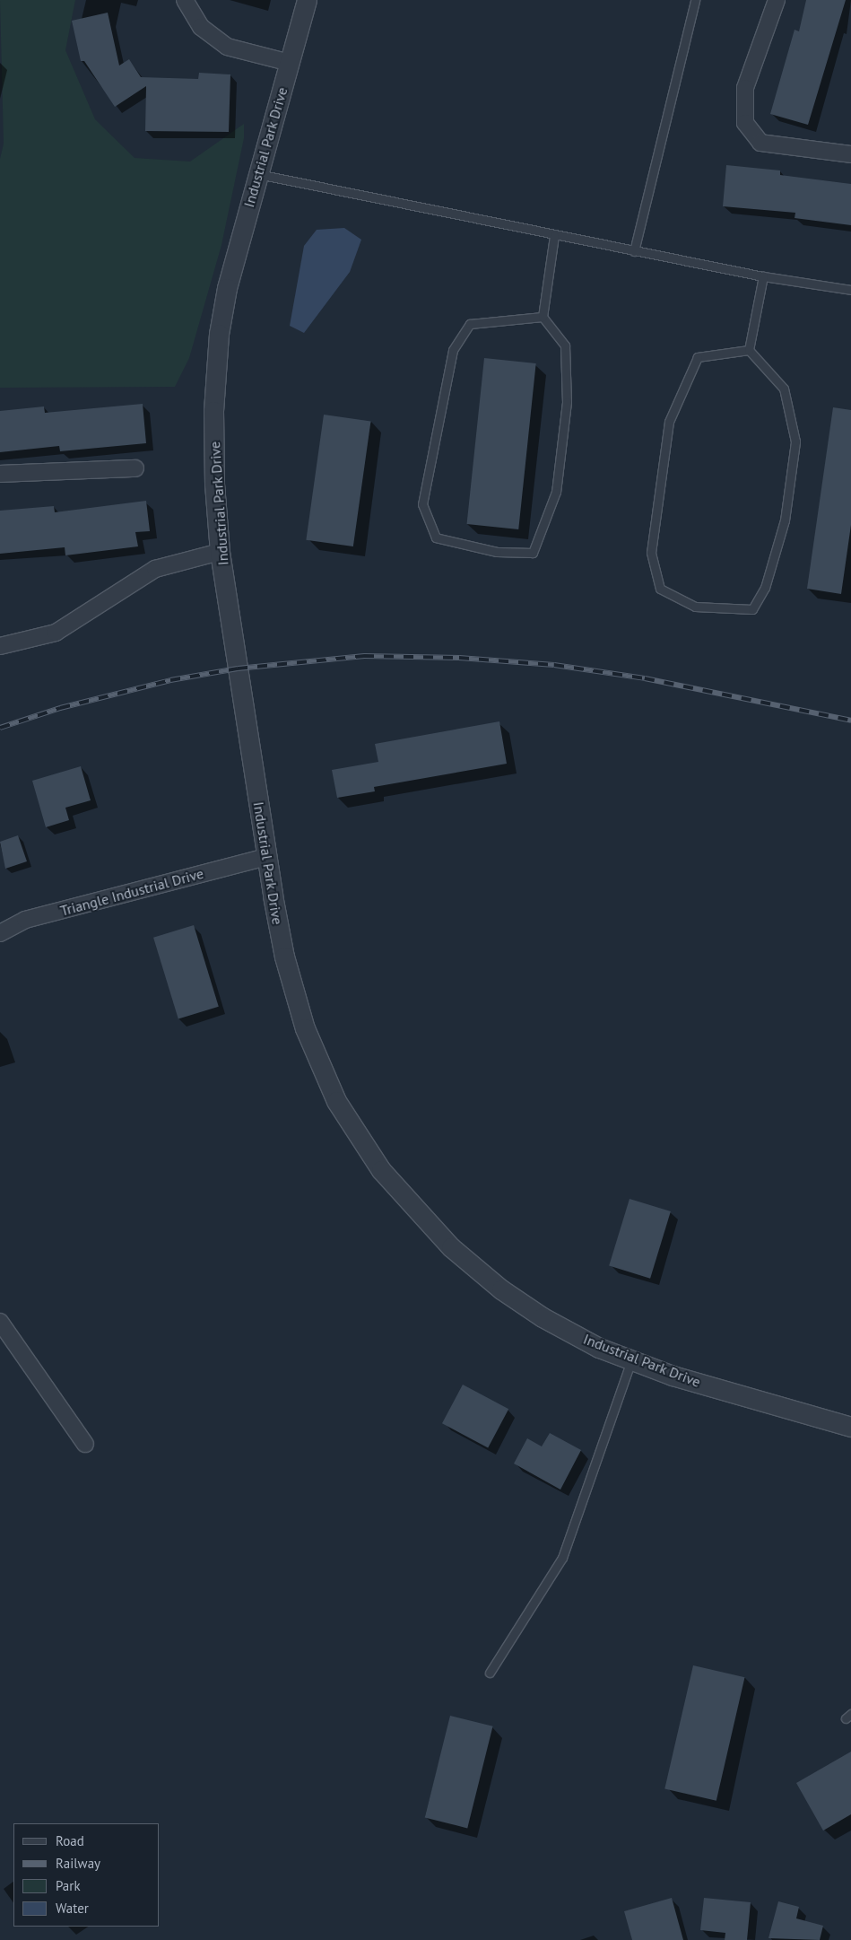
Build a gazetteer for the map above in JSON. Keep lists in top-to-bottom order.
{
  "streets": {
    "street": ["Industrial Park Drive", "Triangle Industrial Drive"]
  },
  "crossings": [
    ["Industrial Park Drive", "Triangle Industrial Drive"]
  ],
  "legend": [
    "Road",
    "Railway",
    "Park",
    "Water"
  ]
}
